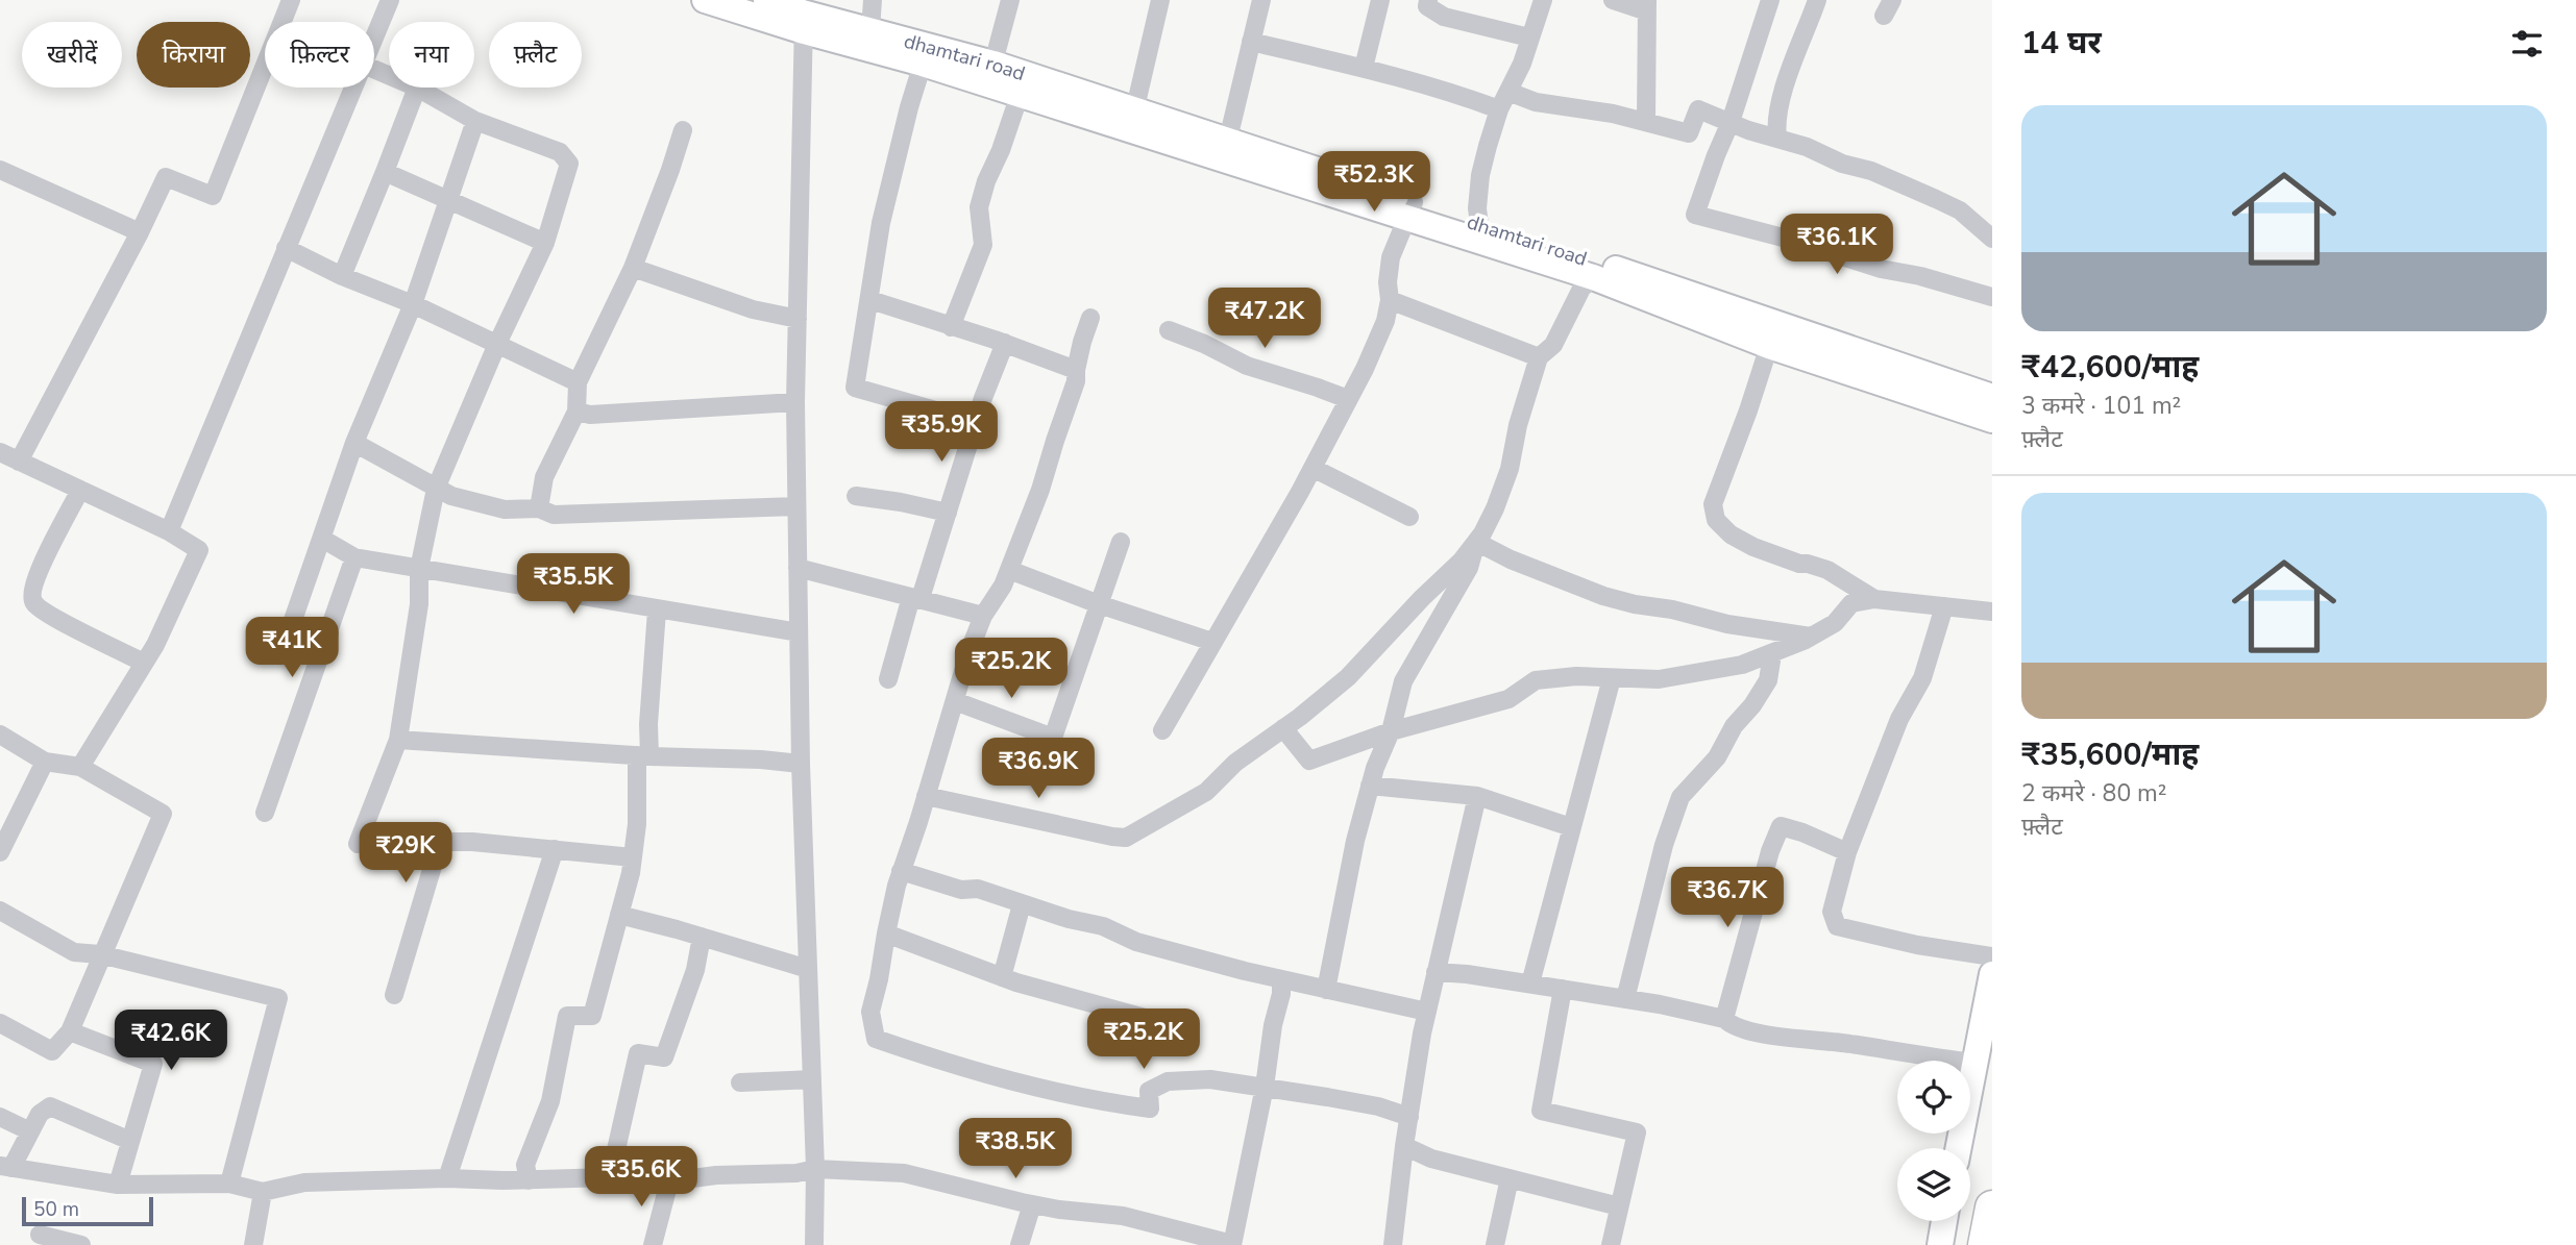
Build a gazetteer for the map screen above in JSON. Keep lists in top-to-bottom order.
{
  "streets": {
    "main road": ["dhamtari road"]
  },
  "scale_bar": "50 m",
  "page": {
    "heading": "14 घर",
    "chip": [
      "खरीदें",
      "किराया",
      "फ़िल्टर",
      "नया",
      "फ़्लैट"
    ],
    "list": [
      {
        "name": "₹42,600/माह",
        "note": "3 कमरे · 101 m² · फ़्लैट"
      },
      {
        "name": "₹35,600/माह",
        "note": "2 कमरे · 80 m² · फ़्लैट"
      }
    ],
    "price": [
      "₹52.3K",
      "₹36.1K",
      "₹47.2K",
      "₹35.9K",
      "₹35.5K",
      "₹41K",
      "₹25.2K",
      "₹36.9K",
      "₹29K",
      "₹36.7K",
      "₹25.2K",
      "₹42.6K",
      "₹38.5K",
      "₹35.6K"
    ],
    "scale": "50 m"
  }
}
